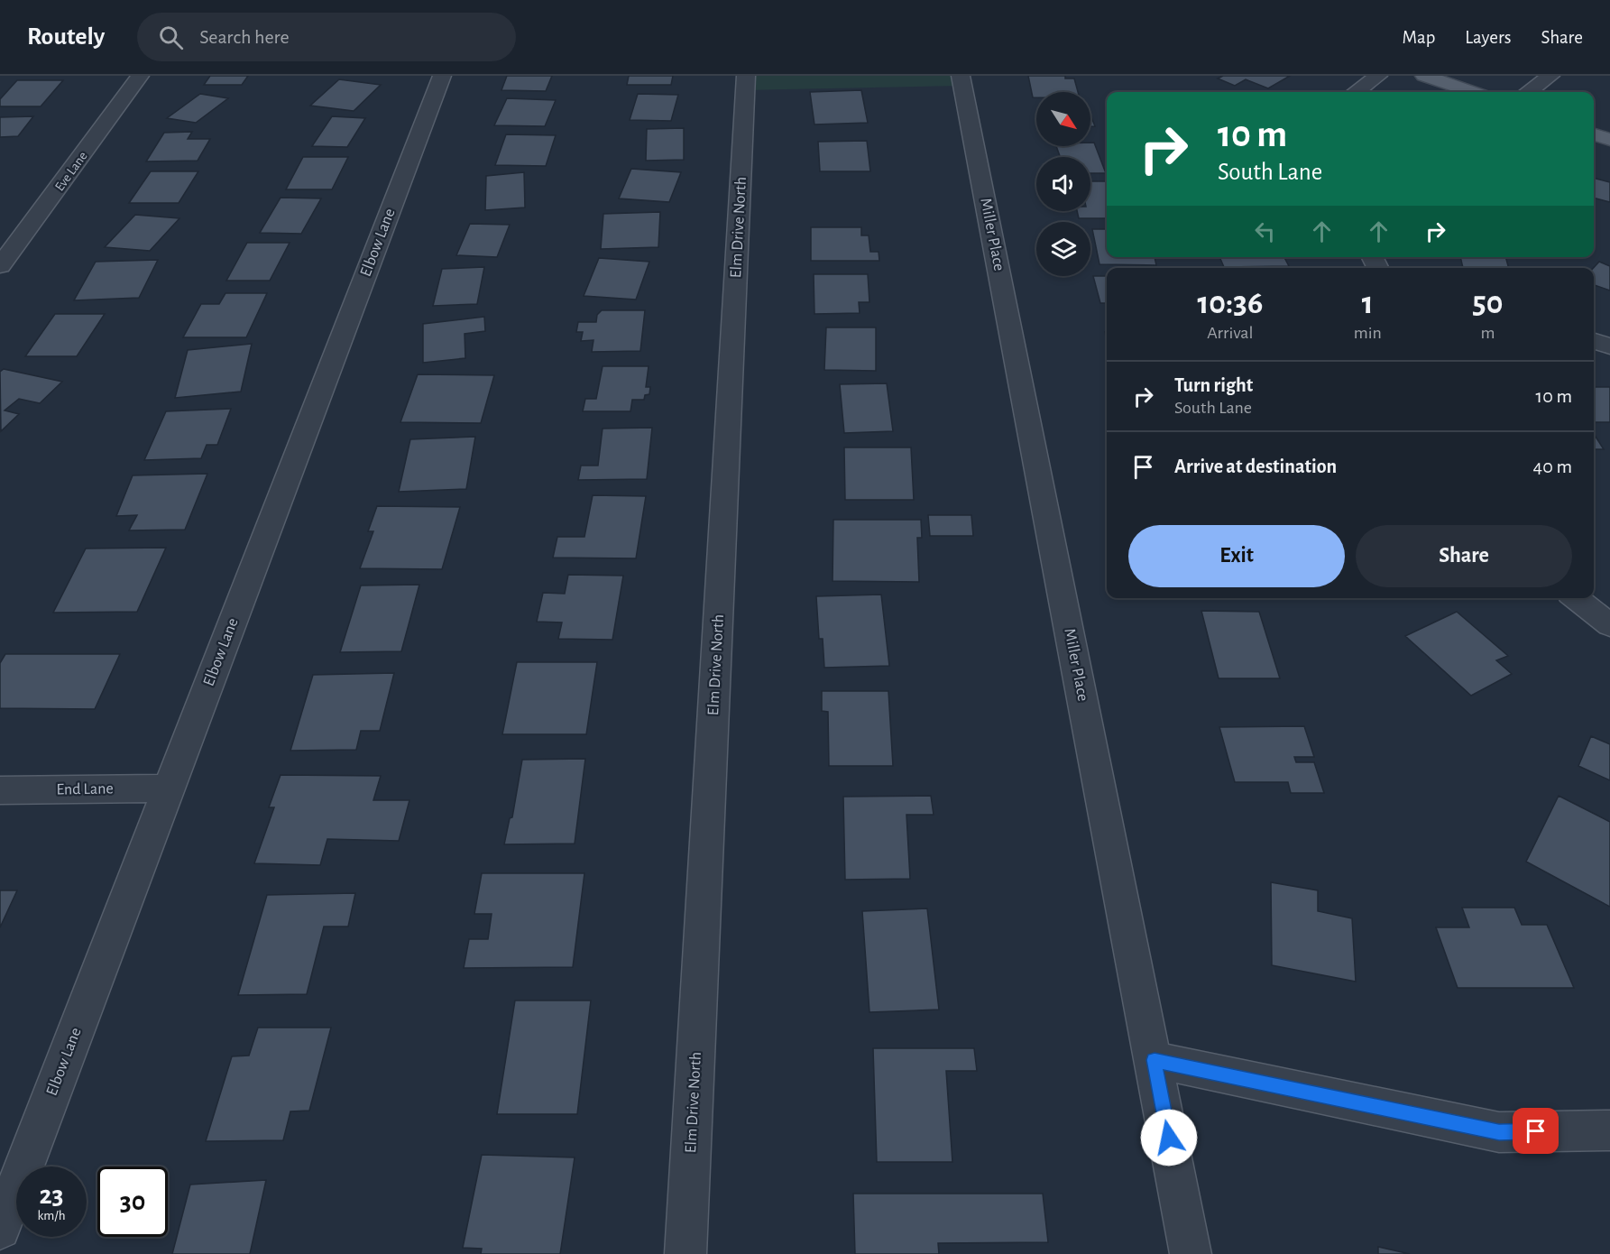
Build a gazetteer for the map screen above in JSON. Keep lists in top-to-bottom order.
{
  "streets": {
    "street": [
      "Eve Lane",
      "Elm Drive North",
      "Miller Place",
      "Elbow Lane",
      "End Lane"
    ]
  },
  "crossings": [
    ["Elbow Lane", "End Lane"]
  ],
  "north": "bottom right",
  "page": {
    "header": "Routely",
    "search": "Search here",
    "nav": ["Map", "Layers", "Share"],
    "turn": ["10 m", "South Lane"],
    "eta": [
      "10:36",
      "Arrival",
      "1",
      "min",
      "50",
      "m"
    ],
    "list": [
      {
        "name": "Turn right",
        "note": "South Lane",
        "value": "10 m"
      },
      {
        "name": "Arrive at destination",
        "value": "40 m"
      }
    ],
    "buttons": ["Exit", "Share"],
    "speed": "23 km/h",
    "limit": "30"
  }
}
